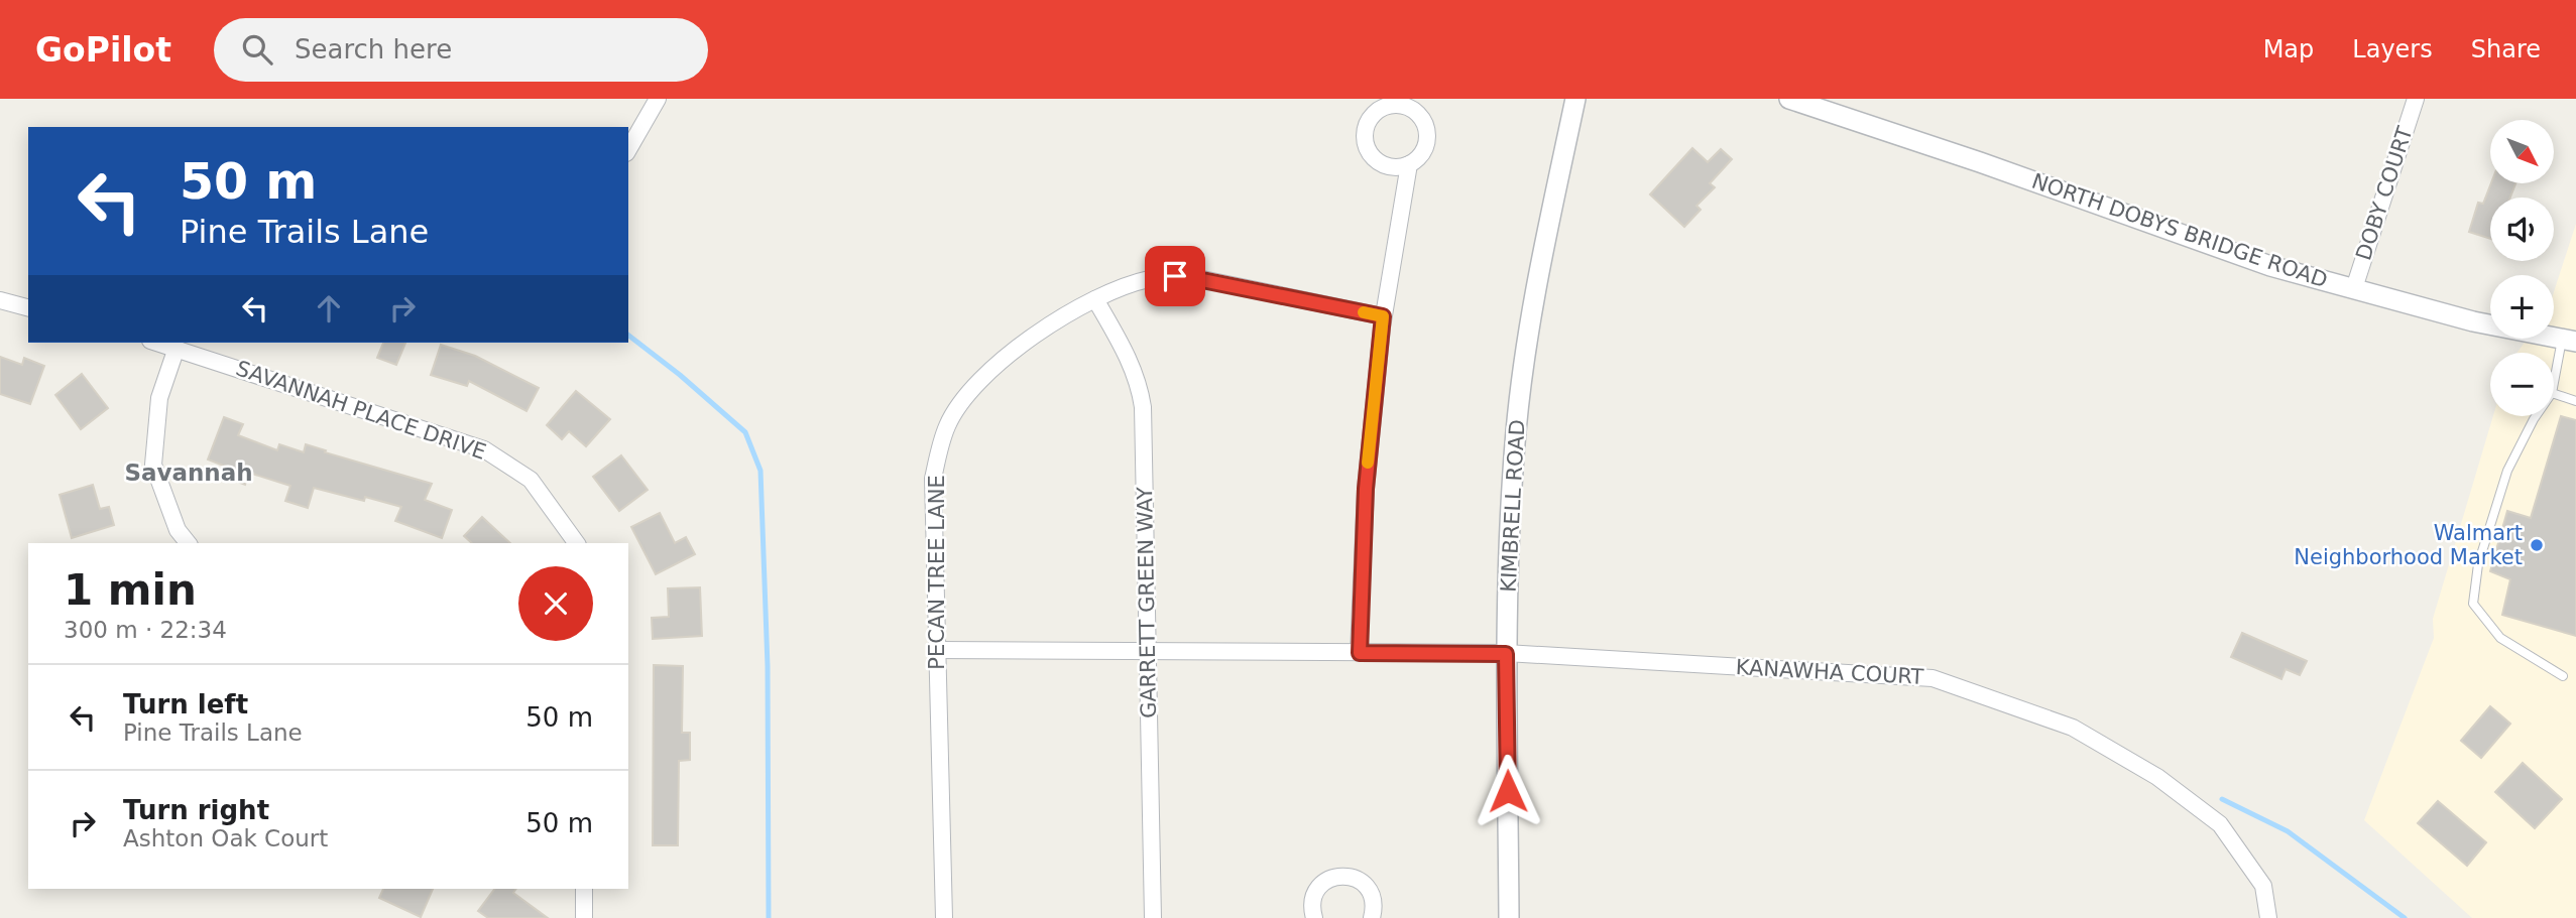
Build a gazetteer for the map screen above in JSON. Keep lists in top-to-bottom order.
{
  "streets": {
    "street": [
      "DOBY COURT",
      "NORTH DOBYS BRIDGE ROAD",
      "SAVANNAH PLACE DRIVE",
      "KIMBRELL ROAD",
      "PECAN TREE LANE",
      "GARRETT GREEN WAY",
      "KANAWHA COURT"
    ]
  },
  "crossings": [
    ["DOBY COURT", "NORTH DOBYS BRIDGE ROAD"],
    ["KIMBRELL ROAD", "KANAWHA COURT"],
    ["PECAN TREE LANE", "GARRETT GREEN WAY"],
    ["PECAN TREE LANE", "KANAWHA COURT"],
    ["GARRETT GREEN WAY", "KANAWHA COURT"]
  ],
  "districts": ["Savannah"],
  "places": ["Walmart Neighborhood Market"],
  "north": "bottom right",
  "page": {
    "header": "GoPilot",
    "search": "Search here",
    "nav": ["Map", "Layers", "Share"],
    "map_buttons": ["+", "−"],
    "turn": ["50 m", "Pine Trails Lane"],
    "heading": ["1 min", "300 m · 22:34"],
    "list": [
      {
        "name": "Turn left",
        "note": "Pine Trails Lane",
        "value": "50 m"
      },
      {
        "name": "Turn right",
        "note": "Ashton Oak Court",
        "value": "50 m"
      }
    ]
  }
}
